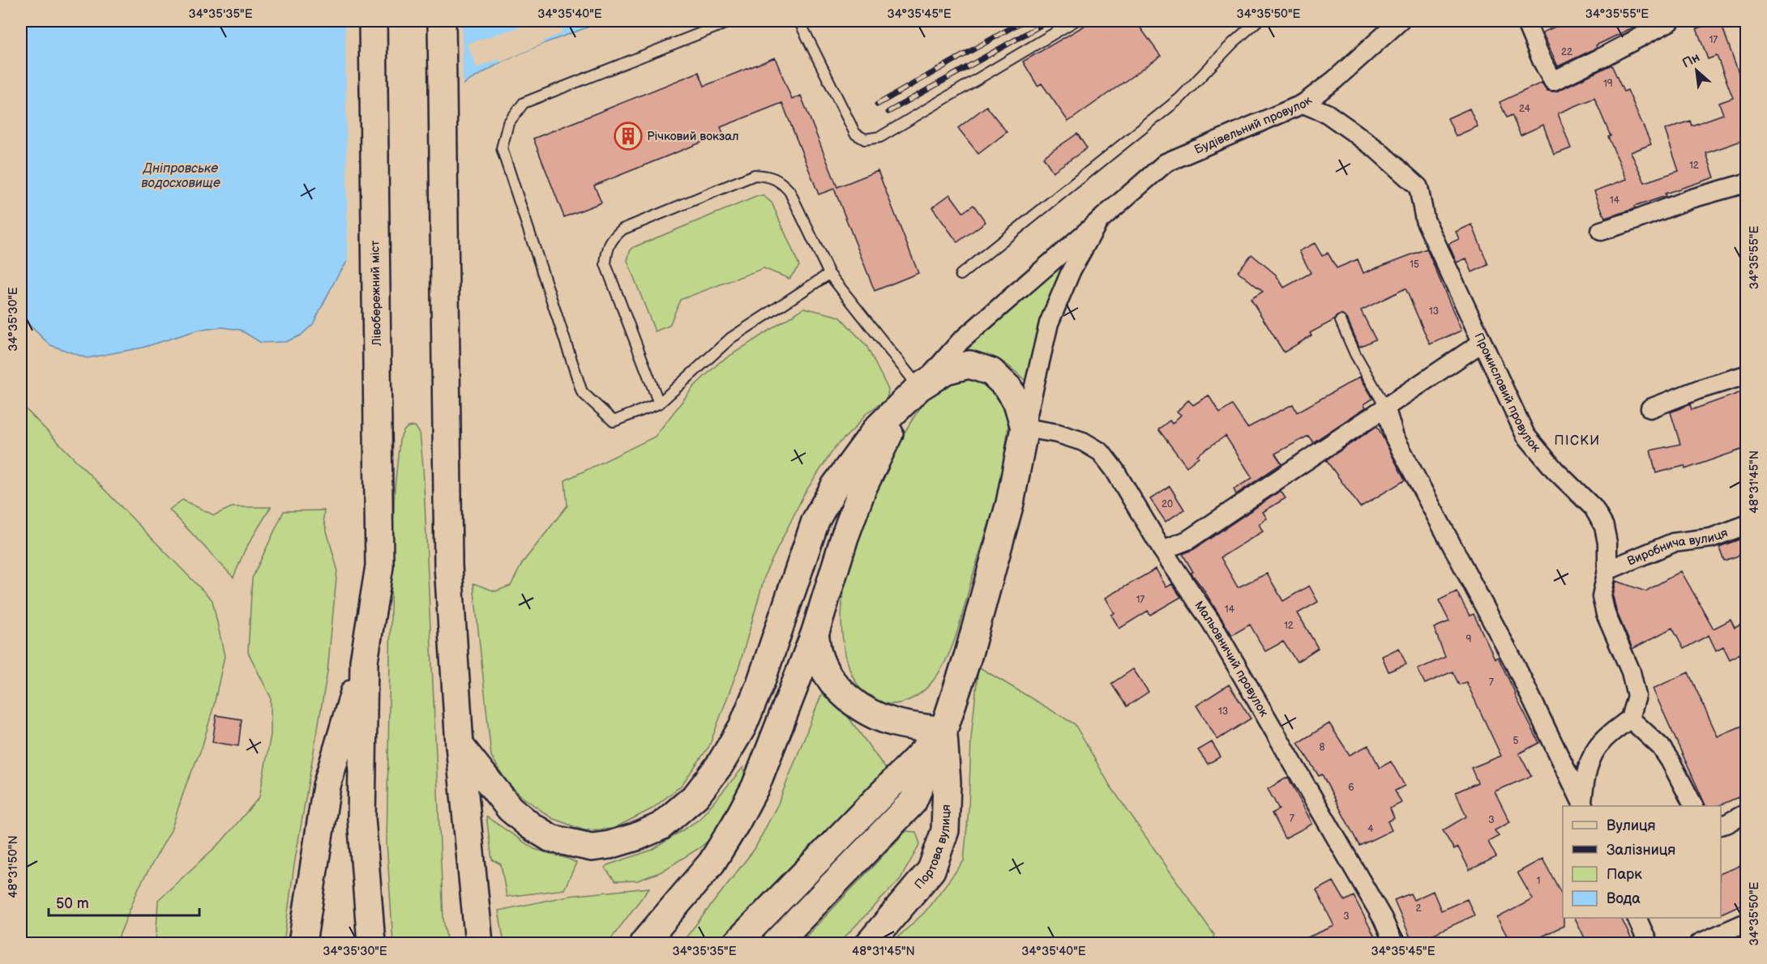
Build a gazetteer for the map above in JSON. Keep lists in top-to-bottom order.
{
  "streets": {
    "main road": ["Лівобережний міст", "Портова вулиця"],
    "street": [
      "Будівельний провулок",
      "Промисловий провулок",
      "Виробнича вулиця",
      "Мальовничий провулок"
    ]
  },
  "crossings": [
    ["Будівельний провулок", "Промисловий провулок"],
    ["Промисловий провулок", "Виробнича вулиця"]
  ],
  "districts": ["ПІСКИ"],
  "water": ["Дніпровське водосховище"],
  "places": {
    "building": ["Річковий вокзал"]
  },
  "house_numbers": [
    "17",
    "22",
    "19",
    "24",
    "12",
    "14",
    "15",
    "13",
    "20",
    "17",
    "14",
    "12",
    "9",
    "7",
    "13",
    "5",
    "8",
    "6",
    "7",
    "3",
    "4",
    "1",
    "2",
    "3"
  ],
  "legend": [
    "Вулиця",
    "Залізниця",
    "Парк",
    "Вода"
  ],
  "scale_bar": "50 m",
  "north": "top left",
  "coordinates": [
    "34°35'35\"E",
    "34°35'40\"E",
    "34°35'45\"E",
    "34°35'50\"E",
    "34°35'55\"E",
    "34°35'30\"E",
    "48°31'45\"N",
    "48°31'50\"N"
  ]
}
